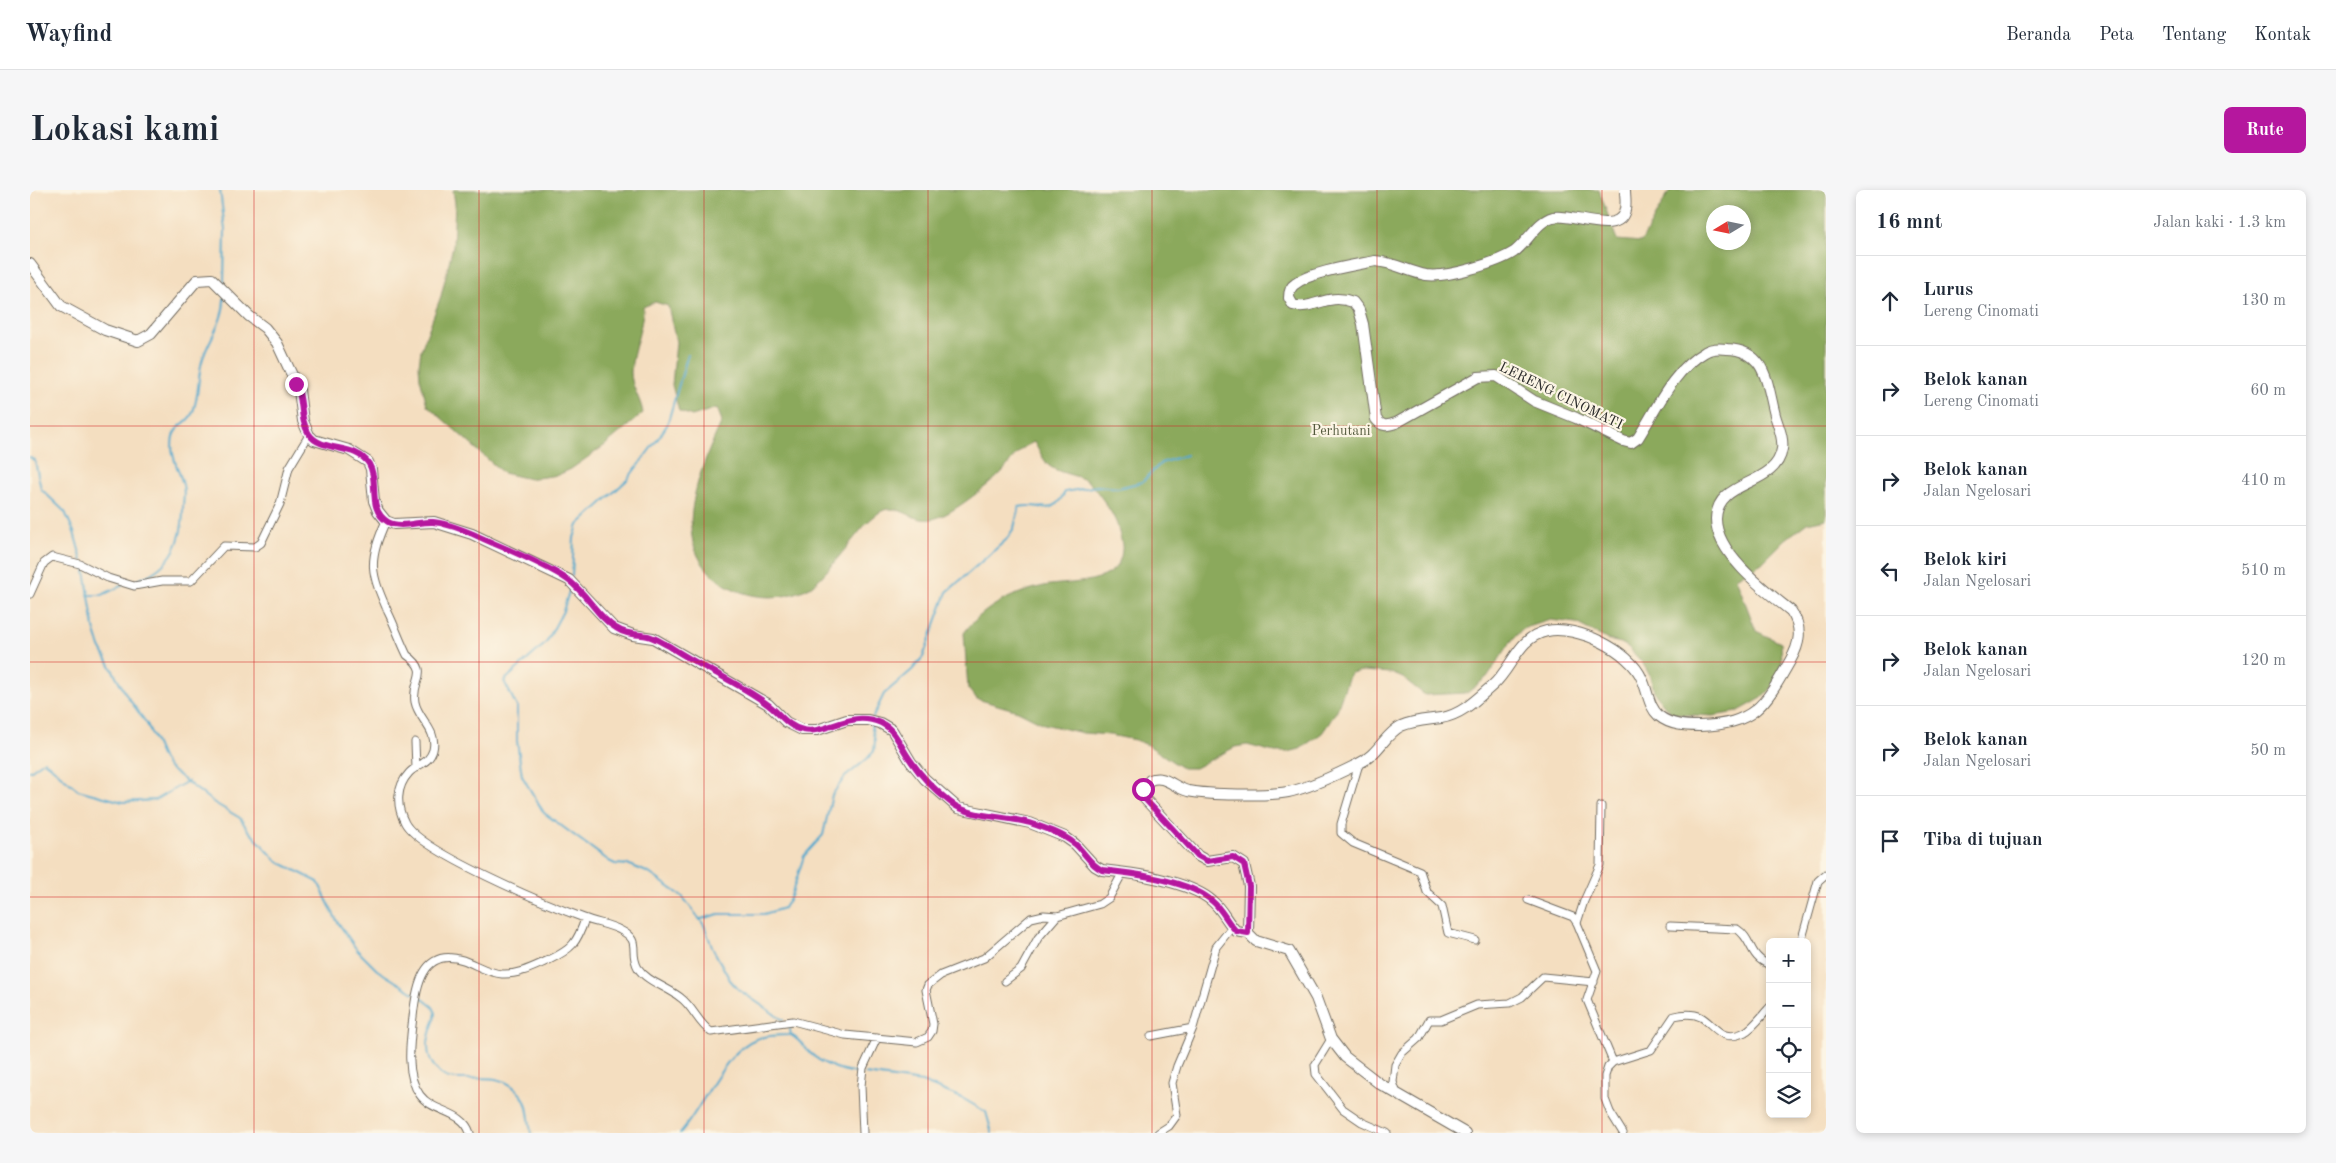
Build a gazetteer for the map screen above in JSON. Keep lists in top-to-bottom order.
{
  "streets": {
    "main road": ["LERENG CINOMATI"]
  },
  "parks": ["Perhutani"],
  "north": "left",
  "page": {
    "header": "Wayfind",
    "nav": [
      "Beranda",
      "Peta",
      "Tentang",
      "Kontak"
    ],
    "buttons": "Rute",
    "title": "Lokasi kami",
    "heading": ["16 mnt", "Jalan kaki · 1.3 km"],
    "list": [
      ["Lurus", "Lereng Cinomati", "130 m"],
      ["Belok kanan", "Lereng Cinomati", "60 m"],
      ["Belok kanan", "Jalan Ngelosari", "410 m"],
      ["Belok kiri", "Jalan Ngelosari", "510 m"],
      ["Belok kanan", "Jalan Ngelosari", "120 m"],
      ["Belok kanan", "Jalan Ngelosari", "50 m"],
      "Tiba di tujuan"
    ],
    "map_buttons": ["+", "−"]
  }
}
